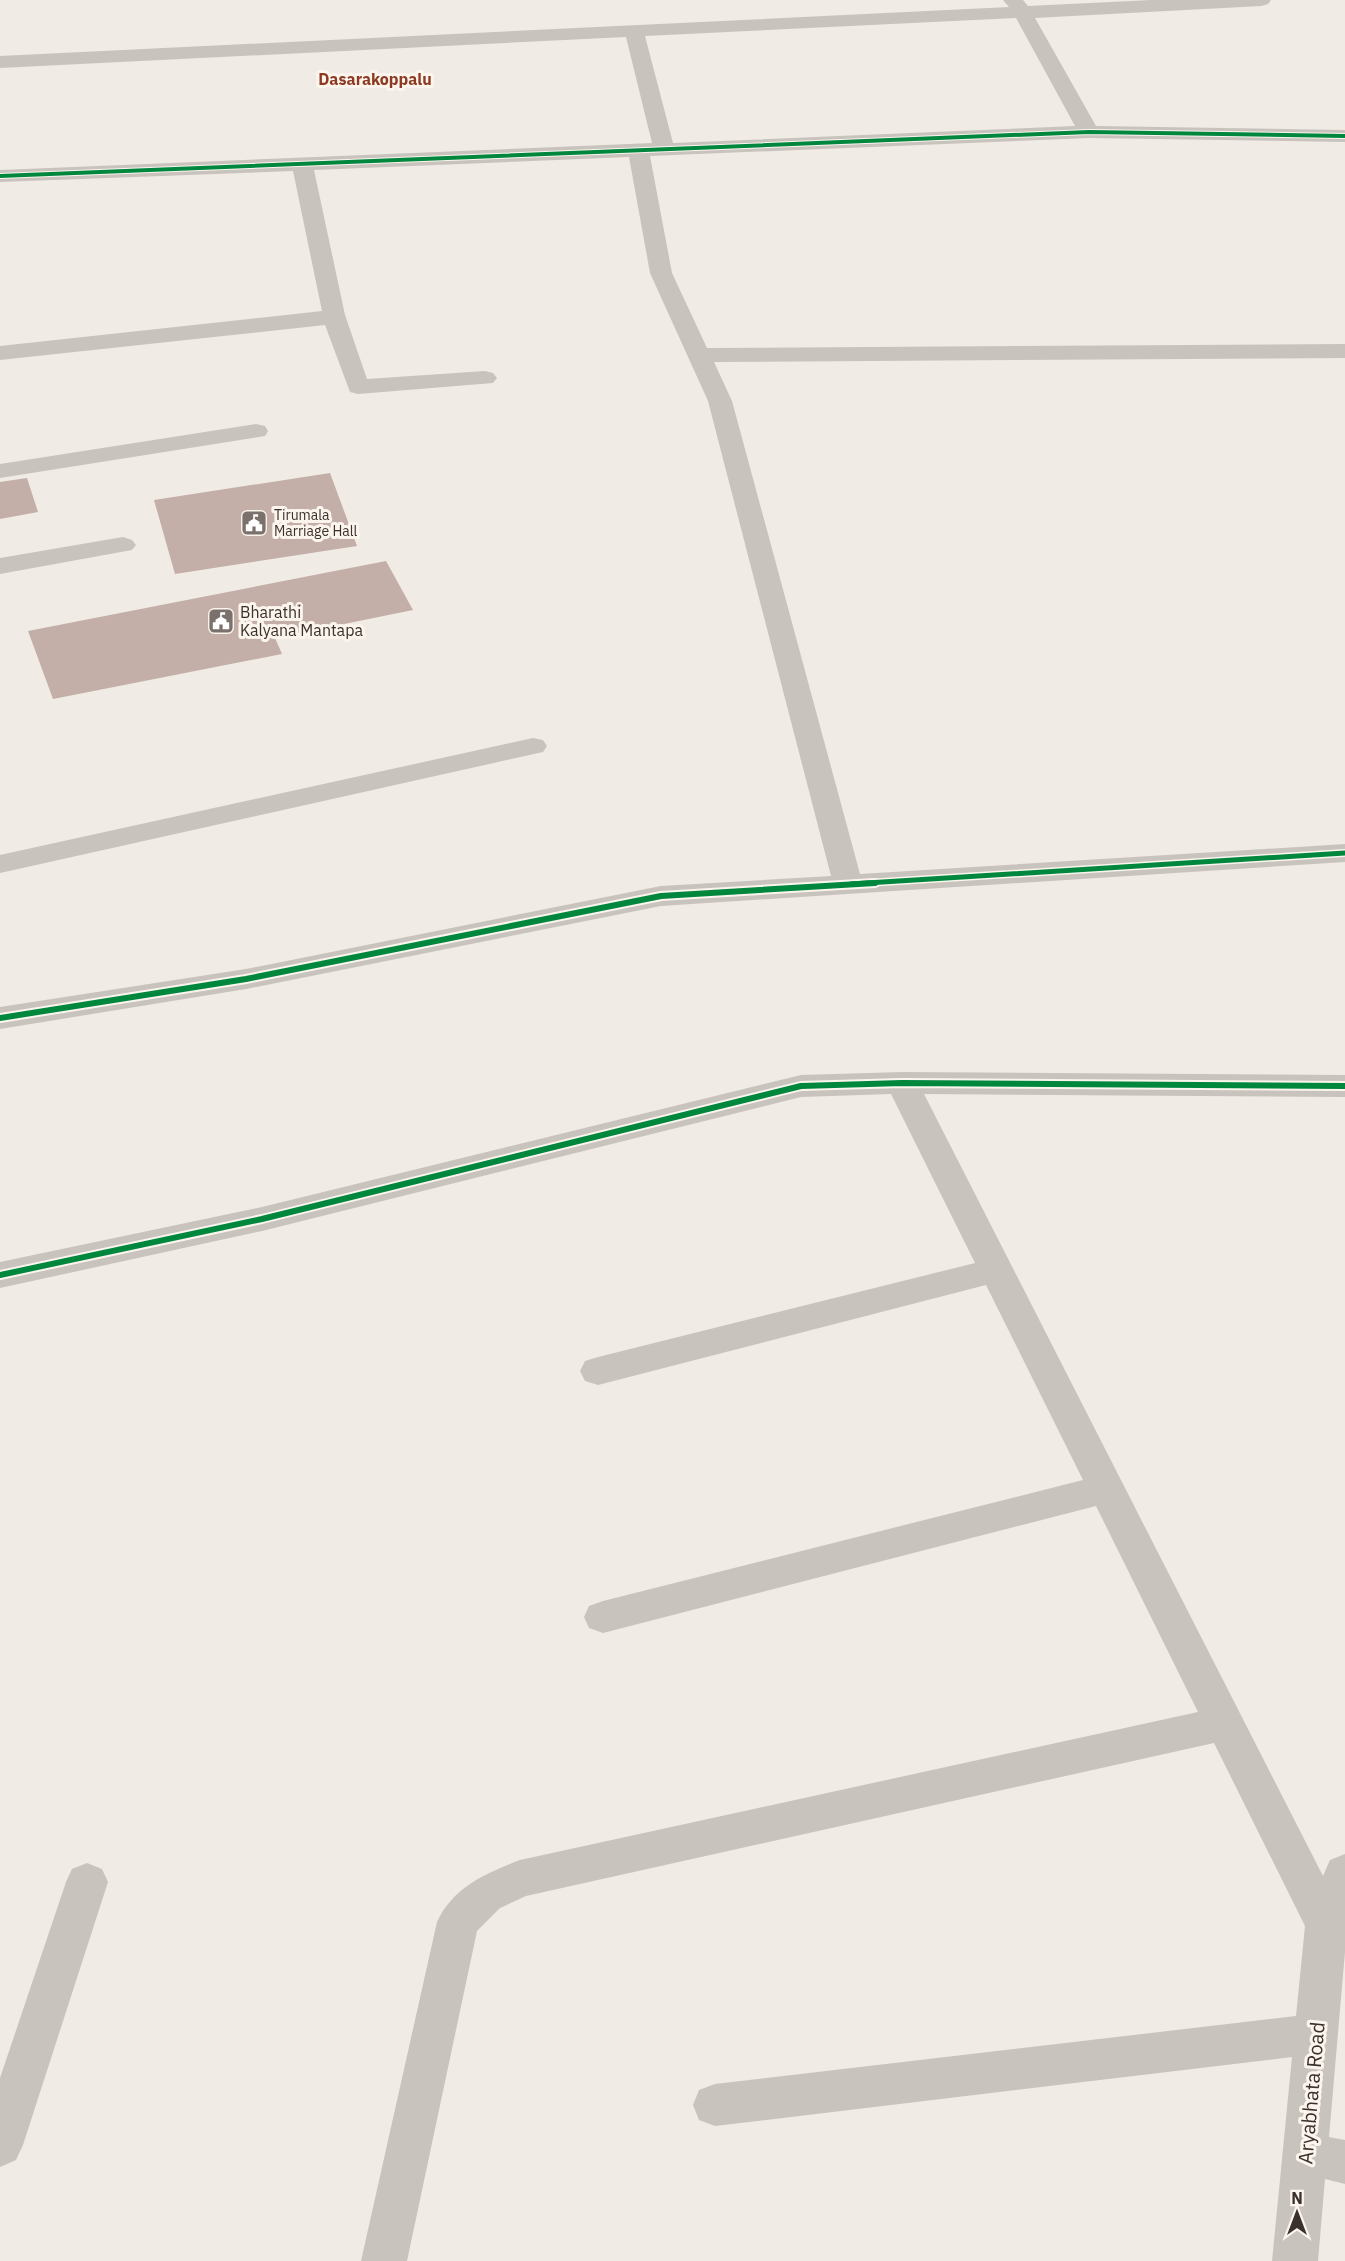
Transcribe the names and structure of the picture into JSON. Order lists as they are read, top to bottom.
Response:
{
  "streets": {
    "street": ["Aryabhata Road"]
  },
  "districts": ["Dasarakoppalu"],
  "places": {
    "public building": ["Tirumala Marriage Hall", "Bharathi Kalyana Mantapa"]
  },
  "north": "top"
}
